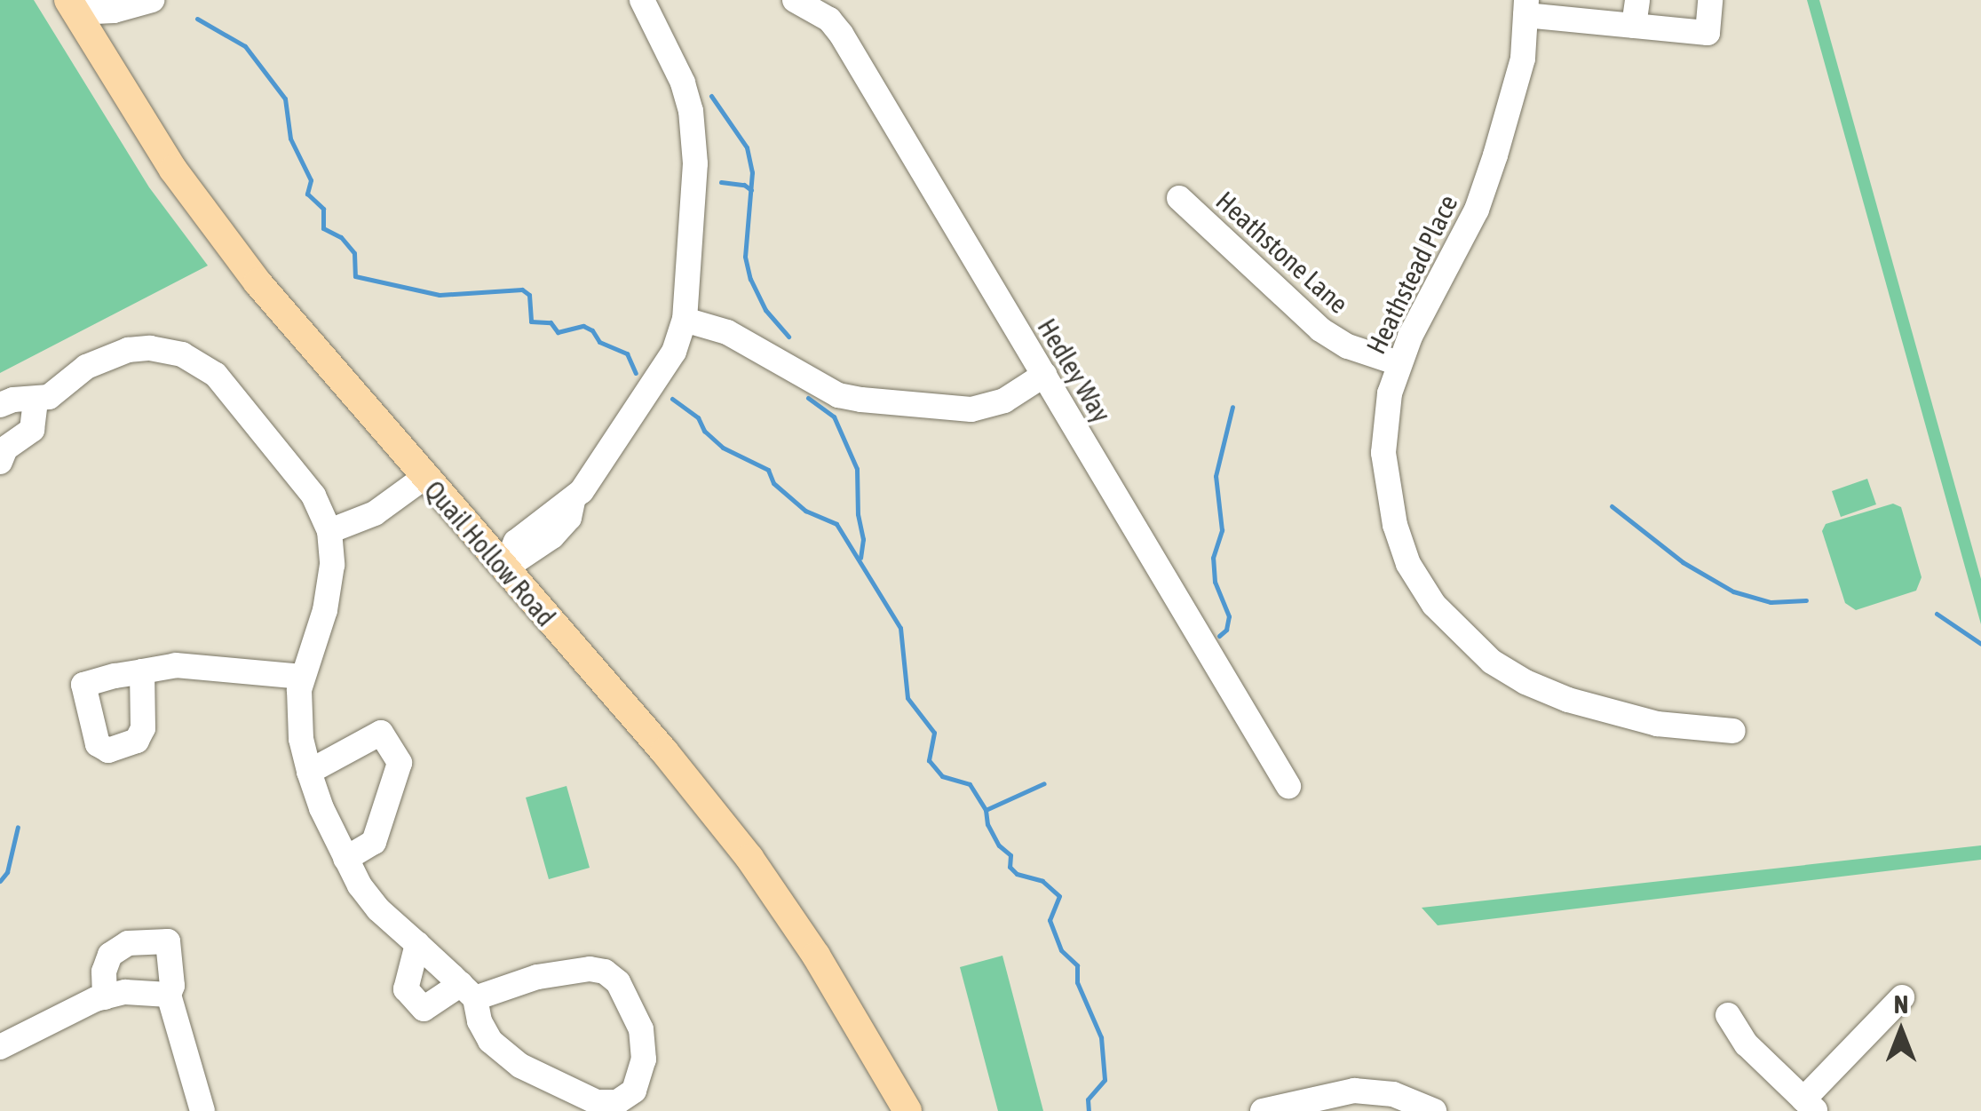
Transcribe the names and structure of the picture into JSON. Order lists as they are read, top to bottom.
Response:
{
  "streets": {
    "main road": ["Quail Hollow Road"],
    "street": ["Heathstone Lane", "Heathstead Place", "Hedley Way"]
  },
  "crossings": [
    ["Heathstone Lane", "Heathstead Place"]
  ],
  "north": "top"
}
